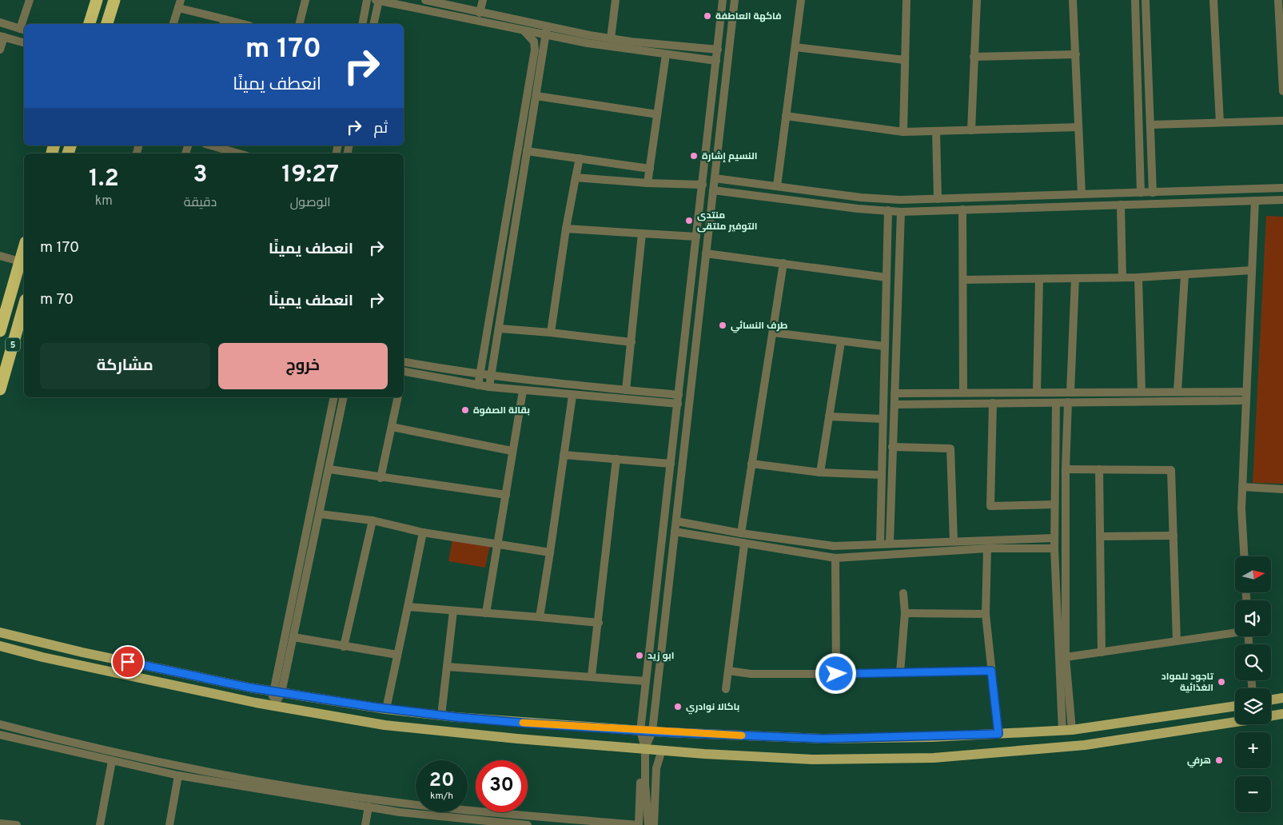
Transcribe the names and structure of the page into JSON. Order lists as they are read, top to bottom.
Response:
{
  "streets": {
    "highway": ["5"]
  },
  "places": [
    "فاكهة العاطفة",
    "النسيم إشارة",
    "منتدى التوفير ملتقى",
    "طرف النسائي",
    "بقالة الصفوة",
    "ابو زيد",
    "تاجود للمواد الغذائية",
    "باكالا نوادري",
    "هرفي"
  ],
  "north": "right",
  "page": {
    "turn": ["170 m", "انعطف يمينًا"],
    "then": "ثم",
    "eta": [
      "19:27",
      "الوصول",
      "3",
      "دقيقة",
      "1.2",
      "km"
    ],
    "list": [
      {
        "name": "انعطف يمينًا",
        "value": "170 m"
      },
      {
        "name": "انعطف يمينًا",
        "value": "70 m"
      }
    ],
    "buttons": ["خروج", "مشاركة"],
    "map_buttons": ["+", "−"],
    "speed": "20 km/h",
    "limit": "30"
  }
}
